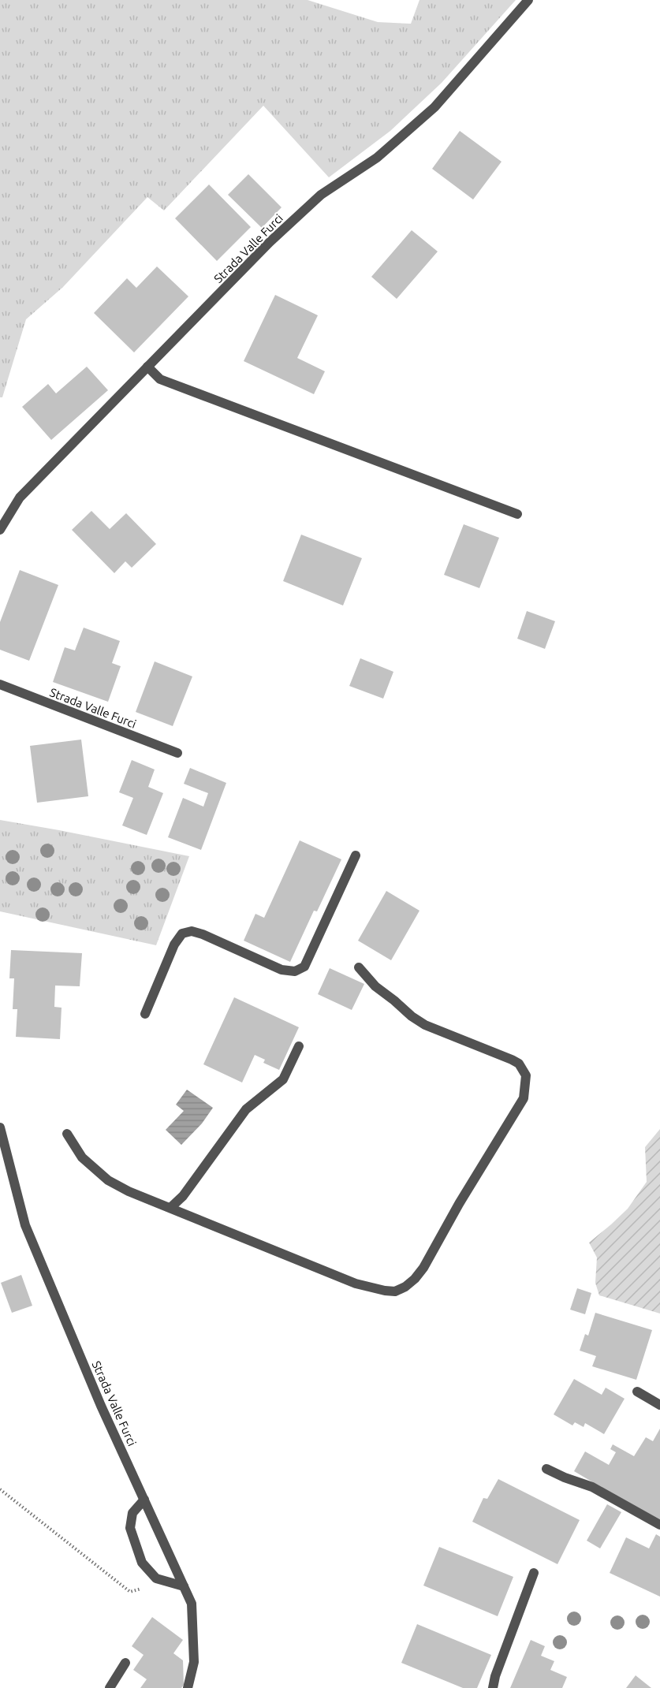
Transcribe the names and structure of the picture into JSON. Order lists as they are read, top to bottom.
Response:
{
  "streets": {
    "street": ["Strada Valle Furci"]
  }
}
